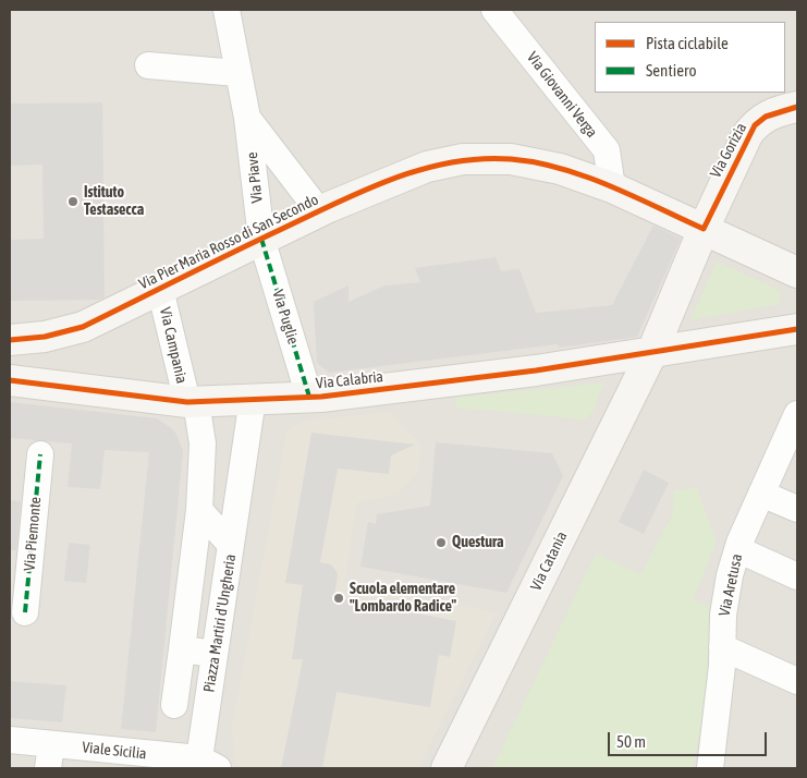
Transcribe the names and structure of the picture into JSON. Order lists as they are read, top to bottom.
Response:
{
  "streets": {
    "street": [
      "Via Giovanni Verga",
      "Via Gorizia",
      "Via Piave",
      "Via Pier Maria Rosso di San Secondo",
      "Via Puglie",
      "Via Campania",
      "Via Calabria",
      "Via Piemonte",
      "Via Catania",
      "Via Aretusa",
      "Piazza Martiri d'Ungheria",
      "Viale Sicilia"
    ]
  },
  "crossings": [
    ["Via Giovanni Verga", "Via Pier Maria Rosso di San Secondo"],
    ["Via Gorizia", "Via Pier Maria Rosso di San Secondo"],
    ["Via Gorizia", "Via Calabria"],
    ["Via Gorizia", "Via Catania"],
    ["Via Piave", "Via Pier Maria Rosso di San Secondo"],
    ["Via Piave", "Via Puglie"],
    ["Via Pier Maria Rosso di San Secondo", "Via Puglie"],
    ["Via Pier Maria Rosso di San Secondo", "Via Campania"],
    ["Via Puglie", "Via Calabria"],
    ["Via Campania", "Via Calabria"],
    ["Via Calabria", "Via Catania"],
    ["Piazza Martiri d'Ungheria", "Viale Sicilia"]
  ],
  "places": ["Istituto Testasecca", "Questura", "Scuola elementare \"Lombardo Radice\""],
  "legend": ["Pista ciclabile", "Sentiero"],
  "scale_bar": "50 m"
}
